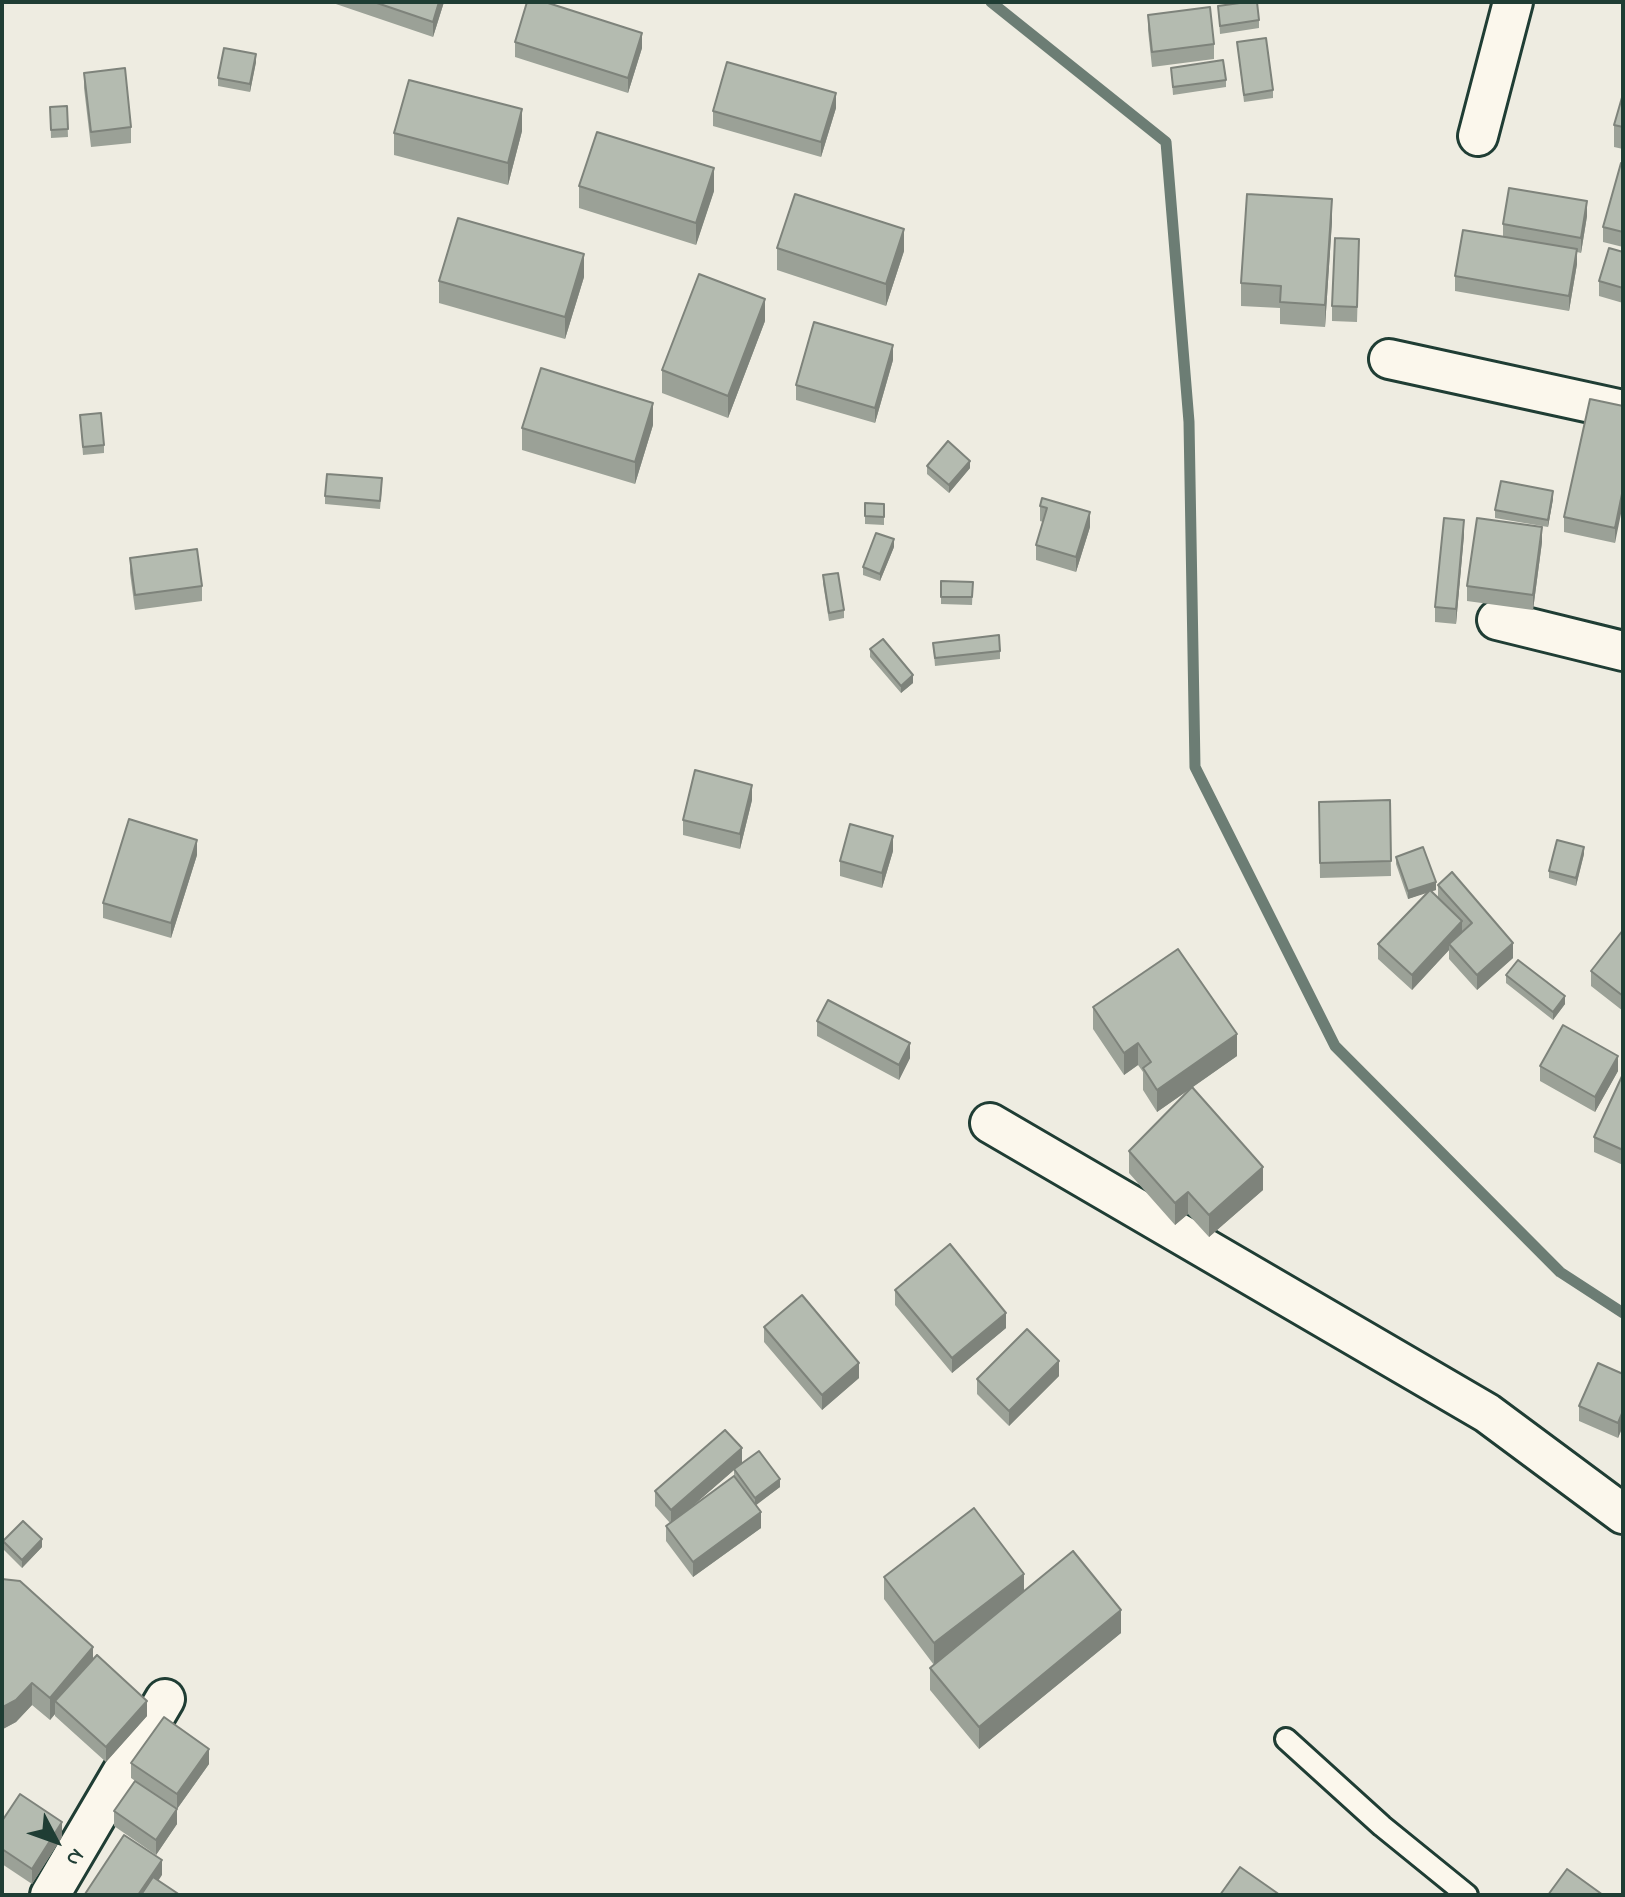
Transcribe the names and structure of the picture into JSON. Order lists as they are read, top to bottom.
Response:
{
  "north": "bottom right"
}
